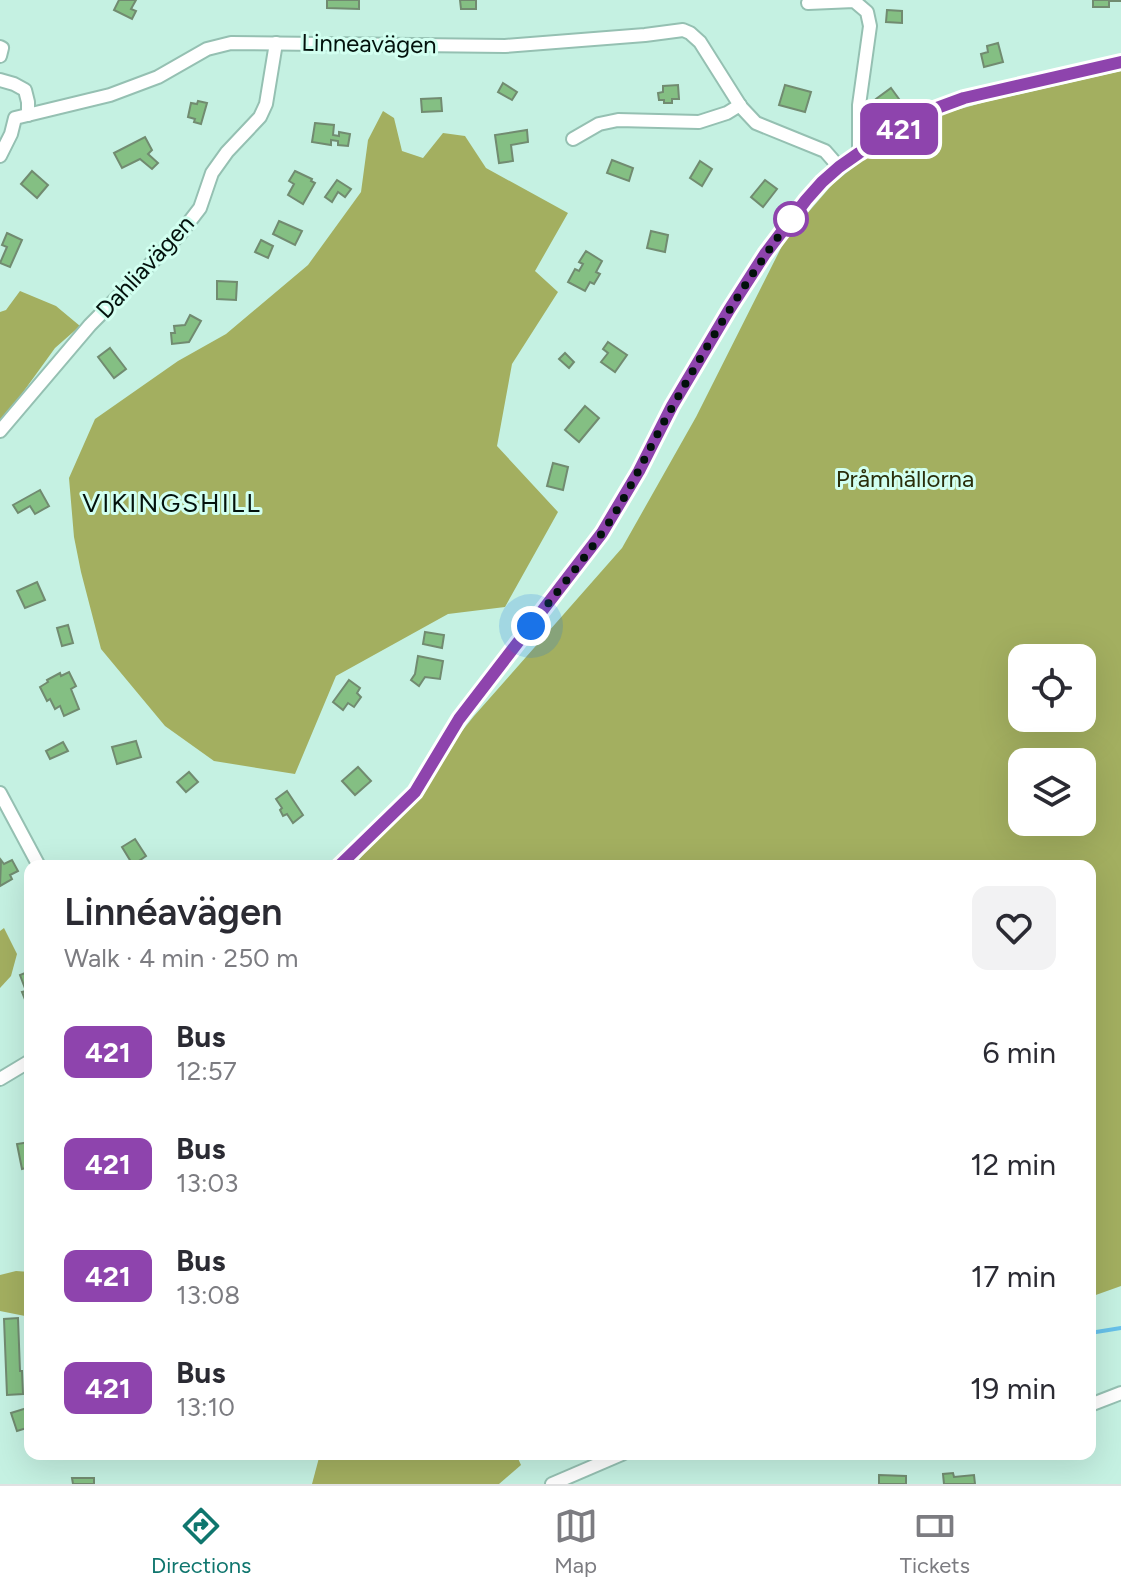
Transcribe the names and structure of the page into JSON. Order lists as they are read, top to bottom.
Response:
{
  "streets": {
    "street": ["Linneavägen", "Dahliavägen"]
  },
  "crossings": [
    ["Linneavägen", "Dahliavägen"]
  ],
  "districts": ["VIKINGSHILL"],
  "parks": ["Pråmhällorna"],
  "lines": ["bus line 421"],
  "page": {
    "on_map": "421",
    "heading": ["Linnéavägen", "Walk · 4 min · 250 m"],
    "list": [
      {
        "mark": "421",
        "name": "Bus",
        "note": "12:57",
        "value": "6 min"
      },
      {
        "mark": "421",
        "name": "Bus",
        "note": "13:03",
        "value": "12 min"
      },
      {
        "mark": "421",
        "name": "Bus",
        "note": "13:08",
        "value": "17 min"
      },
      {
        "mark": "421",
        "name": "Bus",
        "note": "13:10",
        "value": "19 min"
      }
    ],
    "tabs": ["Directions", "Map", "Tickets"]
  }
}
